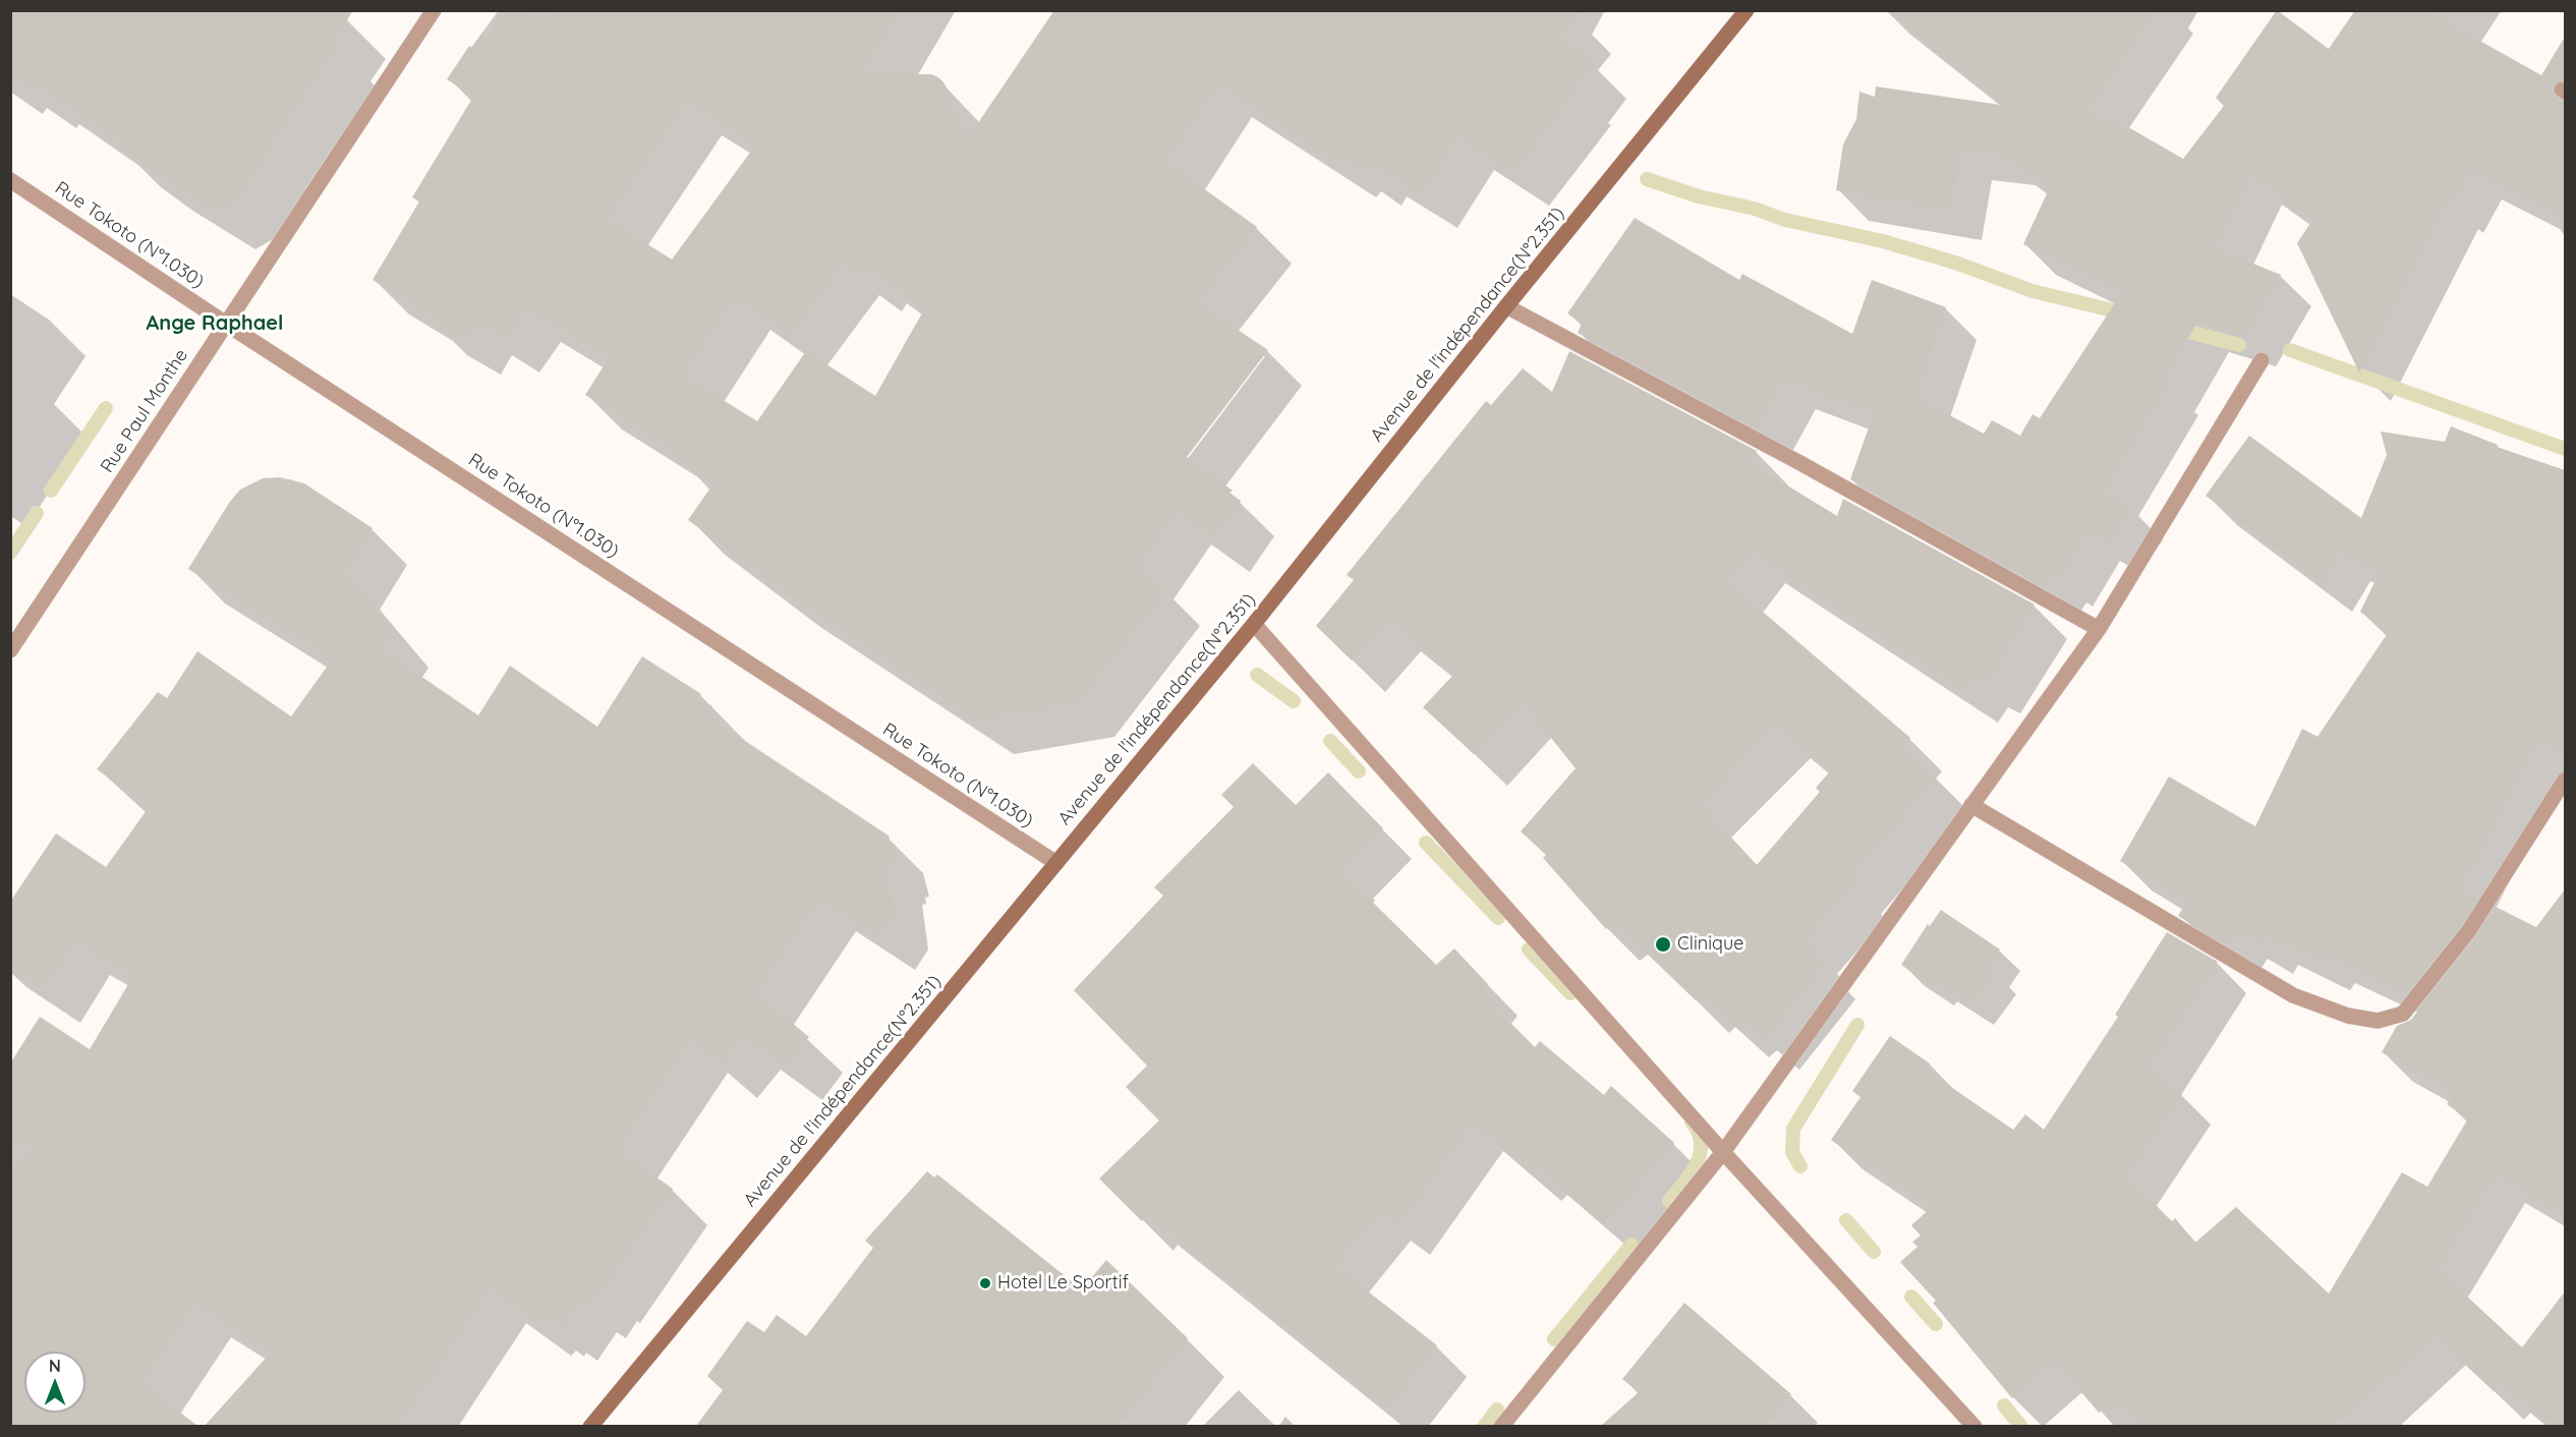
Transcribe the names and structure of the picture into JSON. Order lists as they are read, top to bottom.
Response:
{
  "streets": {
    "main road": ["Avenue de l'indépendance(N°2.351)"],
    "street": ["Rue Tokoto (N°1.030)", "Rue Paul Monthe"]
  },
  "crossings": [
    ["Rue Tokoto (N°1.030)", "Avenue de l'indépendance(N°2.351)"],
    ["Rue Tokoto (N°1.030)", "Rue Paul Monthe"]
  ],
  "districts": ["Ange Raphael"],
  "places": ["Clinique", "Hotel Le Sportif"],
  "north": "top"
}
